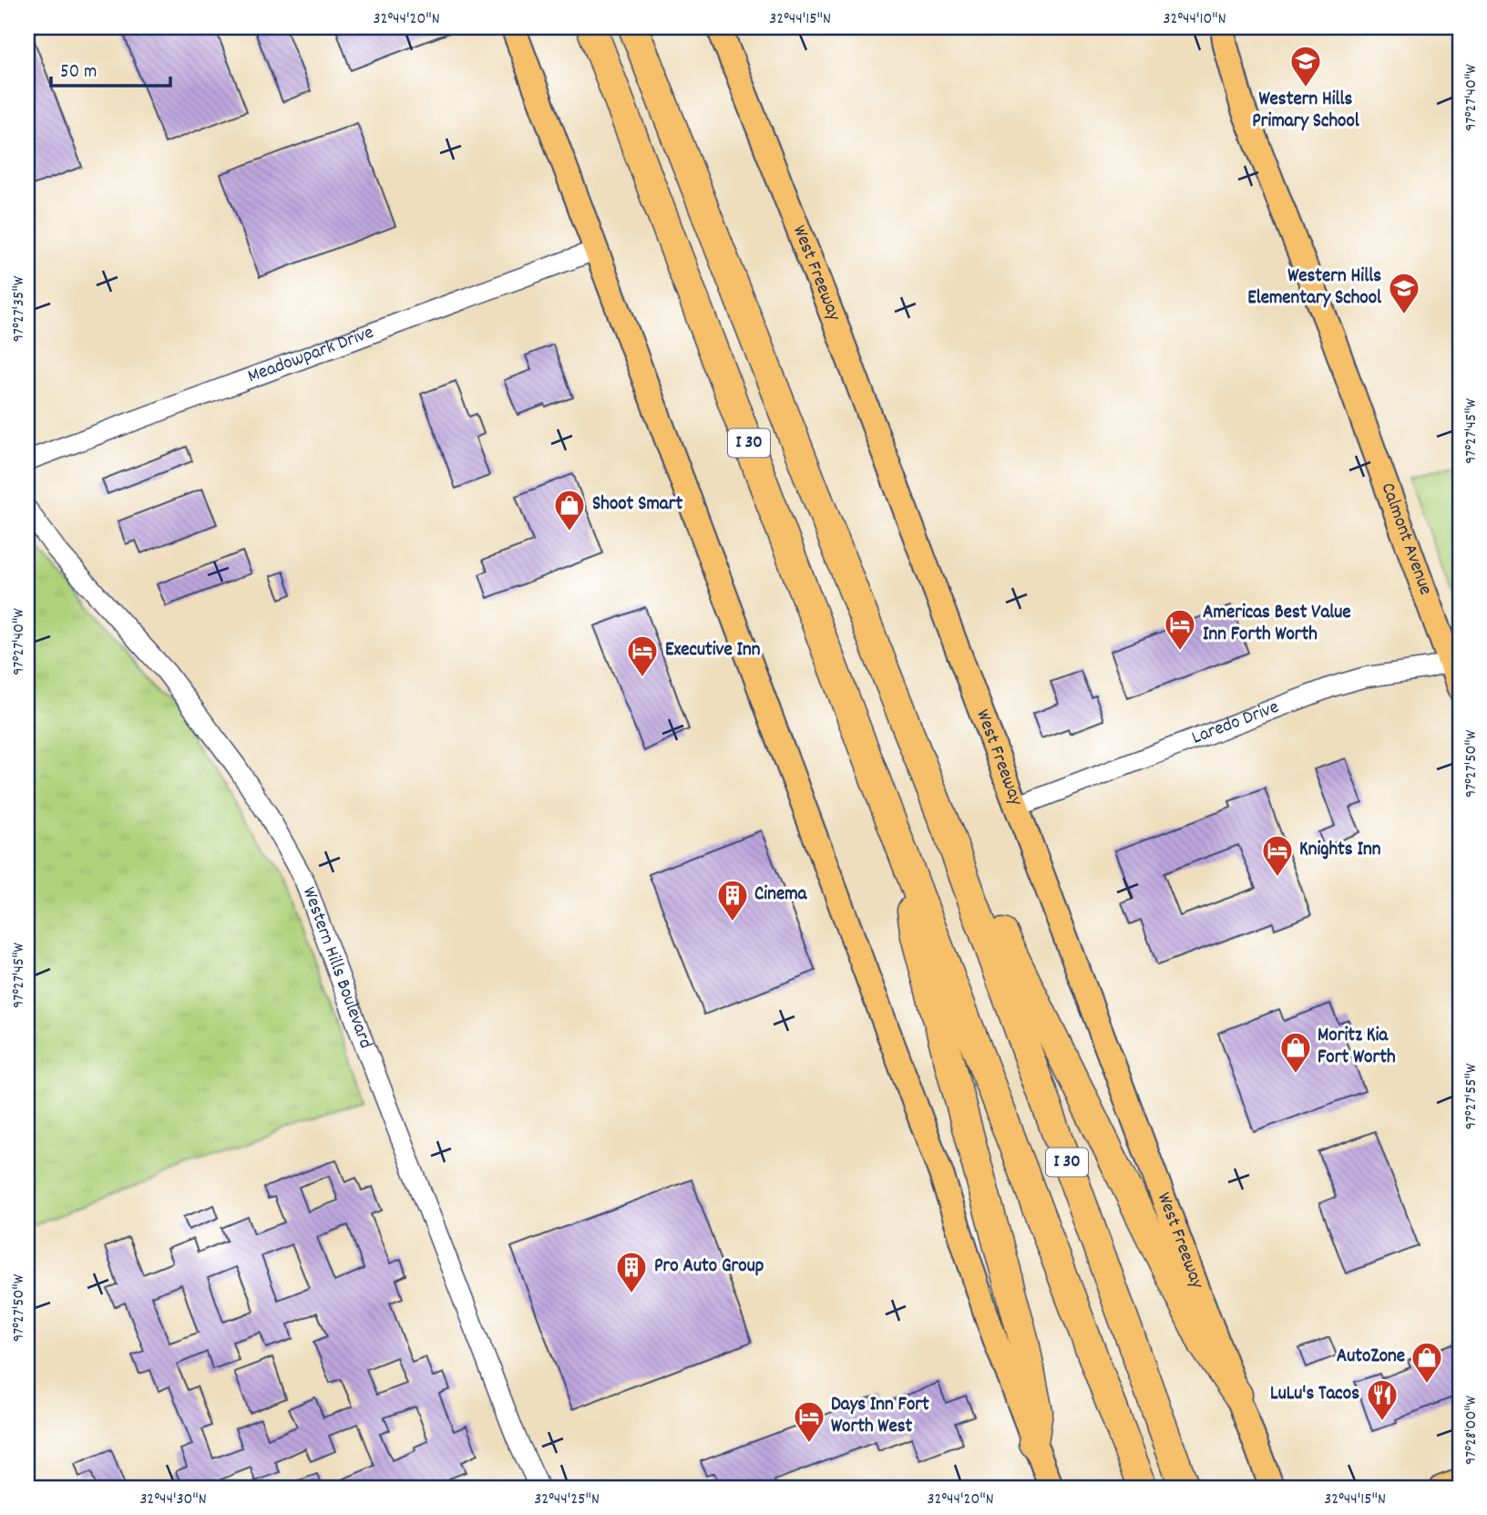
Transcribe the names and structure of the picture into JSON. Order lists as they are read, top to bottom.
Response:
{
  "streets": {
    "highway": ["I 30"],
    "main road": ["West Freeway", "Calmont Avenue"],
    "street": ["Meadowpark Drive", "Laredo Drive", "Western Hills Boulevard"]
  },
  "crossings": [
    ["West Freeway", "Laredo Drive"],
    ["Calmont Avenue", "Laredo Drive"]
  ],
  "places": {
    "school or university": ["Western Hills Primary School", "Western Hills Elementary School"],
    "shop": ["Shoot Smart", "Moritz Kia Fort Worth", "AutoZone"],
    "hotel": [
      "Americas Best Value Inn Forth Worth",
      "Executive Inn",
      "Knights Inn",
      "Days Inn Fort Worth West"
    ],
    "building": ["Cinema", "Pro Auto Group"],
    "restaurant": ["LuLu's Tacos"]
  },
  "scale_bar": "50 m",
  "coordinates": [
    "32°44'20\"N",
    "32°44'15\"N",
    "32°44'10\"N",
    "97°27'40\"W",
    "97°27'35\"W",
    "97°27'45\"W",
    "97°27'50\"W",
    "97°27'55\"W",
    "97°28'00\"W",
    "32°44'30\"N",
    "32°44'25\"N"
  ]
}
